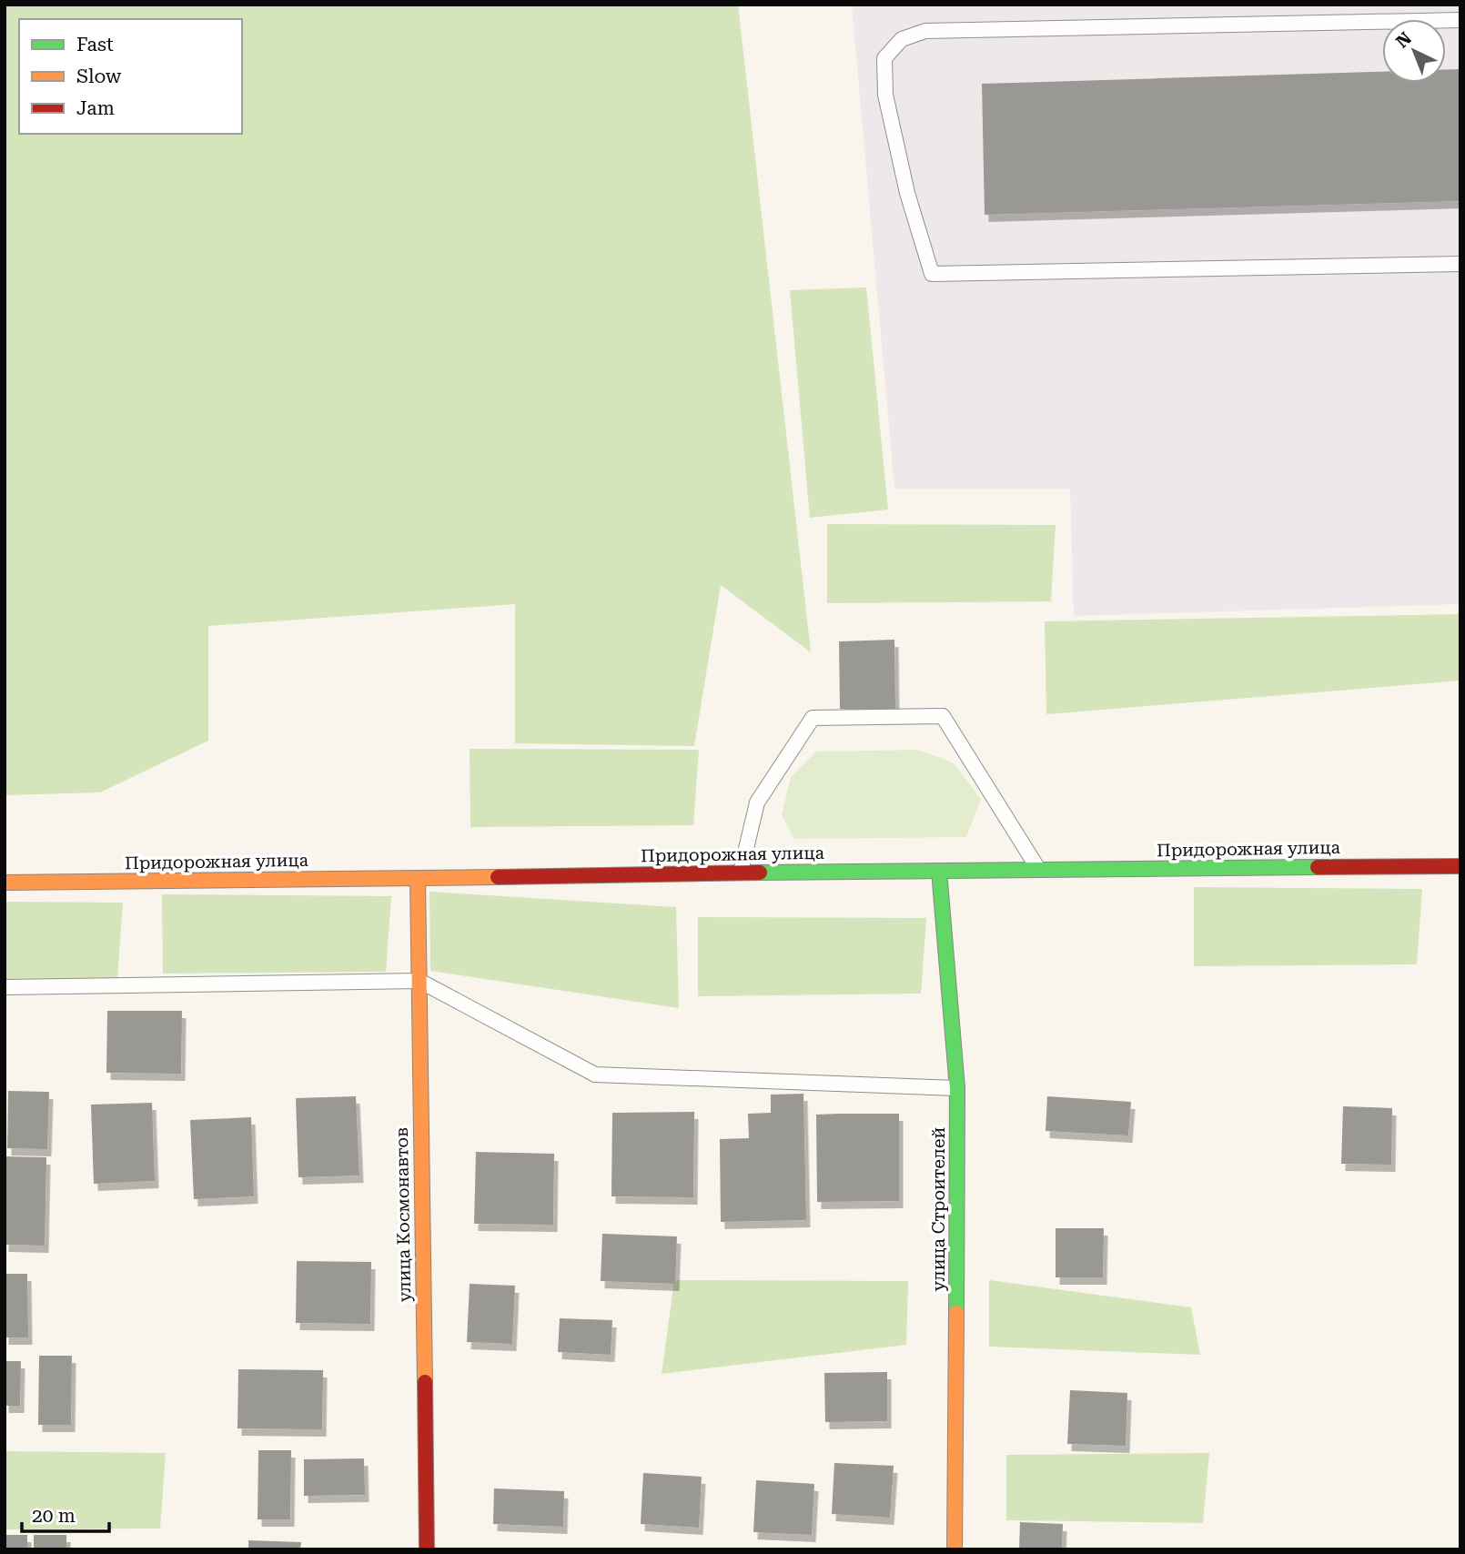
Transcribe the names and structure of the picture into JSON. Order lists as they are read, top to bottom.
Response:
{
  "streets": {
    "main road": ["Придорожная улица", "улица Строителей", "улица Космонавтов"]
  },
  "crossings": [
    ["Придорожная улица", "улица Строителей"],
    ["Придорожная улица", "улица Космонавтов"]
  ],
  "legend": ["Fast", "Slow", "Jam"],
  "scale_bar": "20 m",
  "north": "top left"
}
